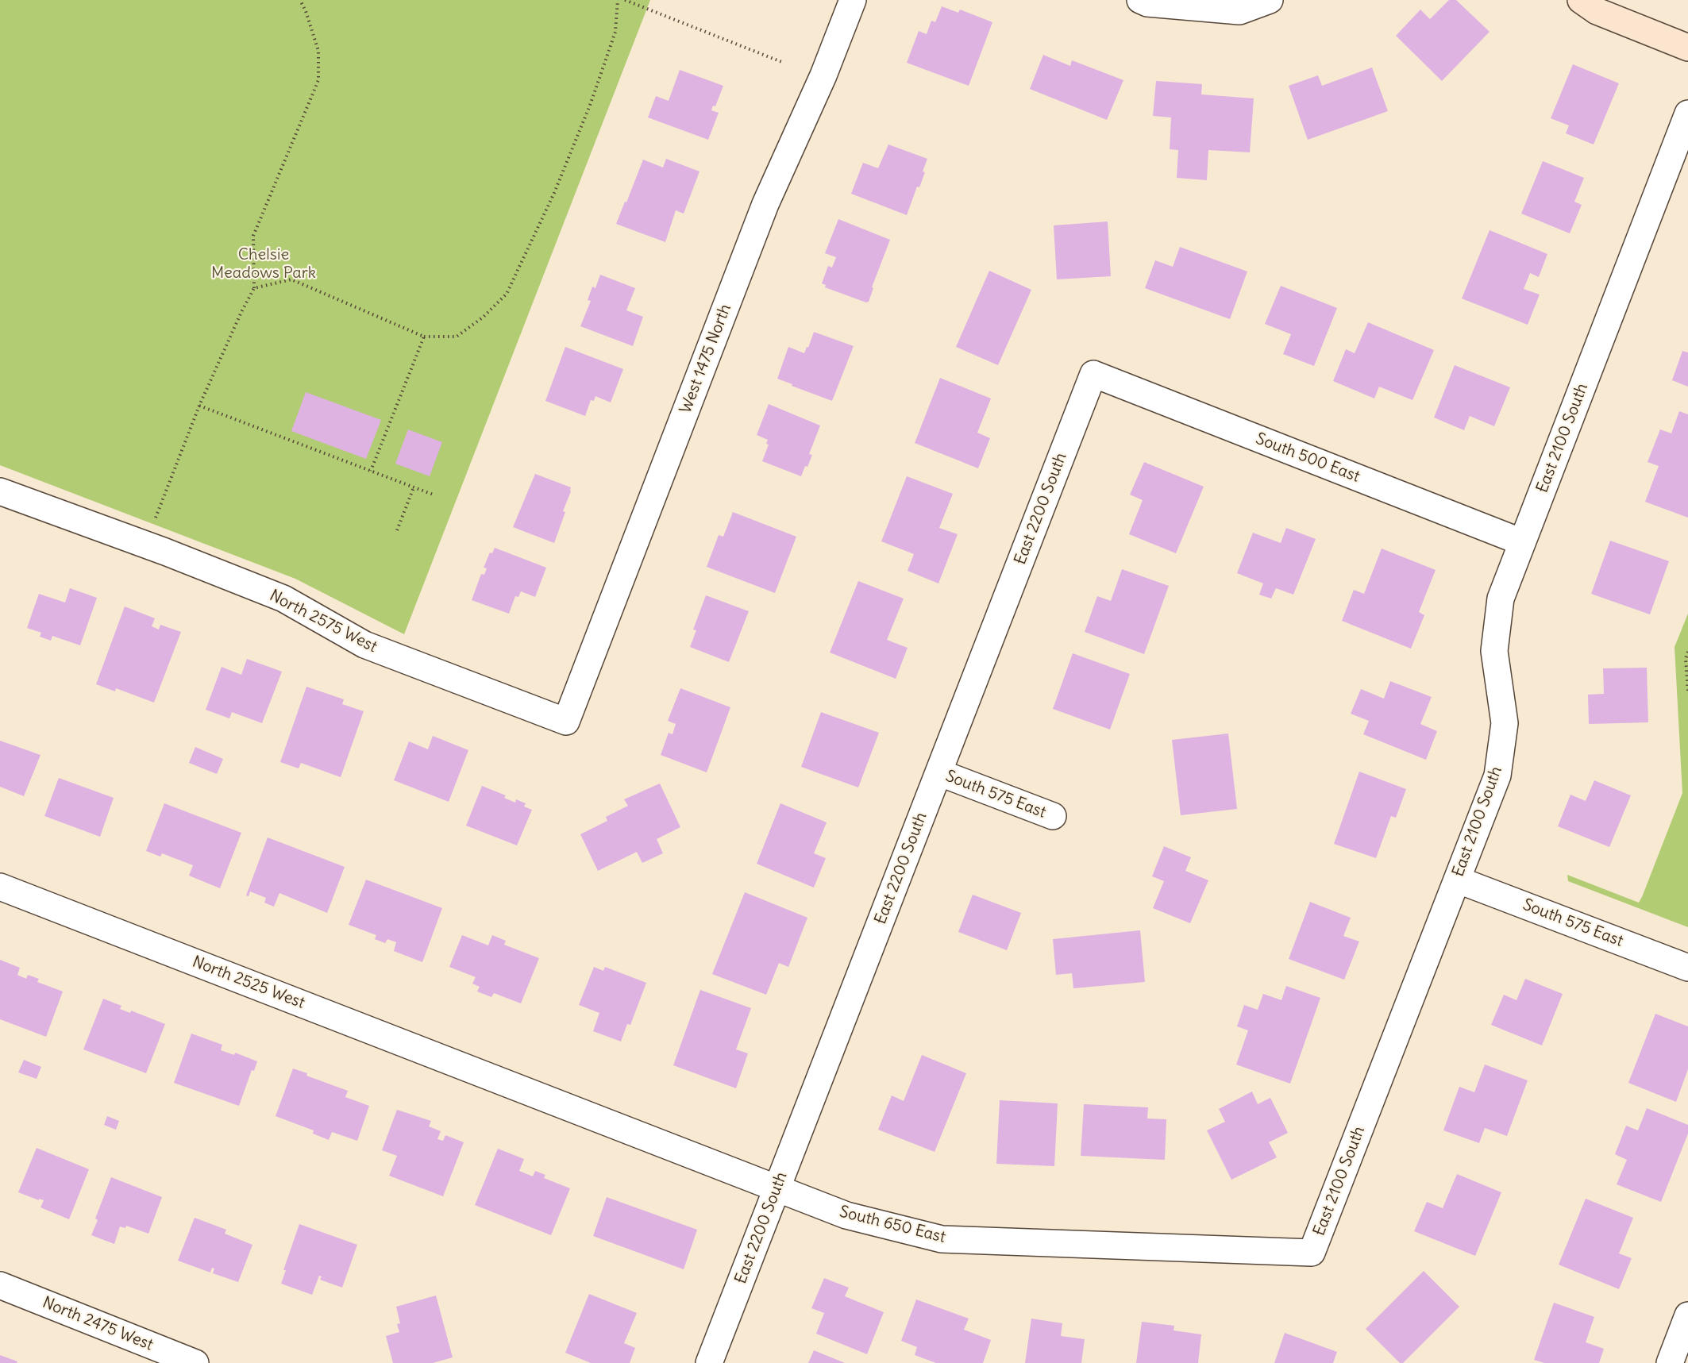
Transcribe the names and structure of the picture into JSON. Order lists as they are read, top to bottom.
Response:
{
  "streets": {
    "street": [
      "West 1475 North",
      "East 2100 South",
      "South 500 East",
      "East 2200 South",
      "North 2575 West",
      "South 575 East",
      "North 2525 West",
      "South 650 East",
      "North 2475 West"
    ]
  },
  "crossings": [
    ["West 1475 North", "North 2575 West"],
    ["East 2100 South", "South 500 East"],
    ["East 2100 South", "South 575 East"],
    ["East 2100 South", "South 650 East"],
    ["South 500 East", "East 2200 South"],
    ["East 2200 South", "South 575 East"],
    ["East 2200 South", "South 650 East"],
    ["North 2525 West", "South 650 East"]
  ],
  "parks": ["Chelsie Meadows Park"]
}
